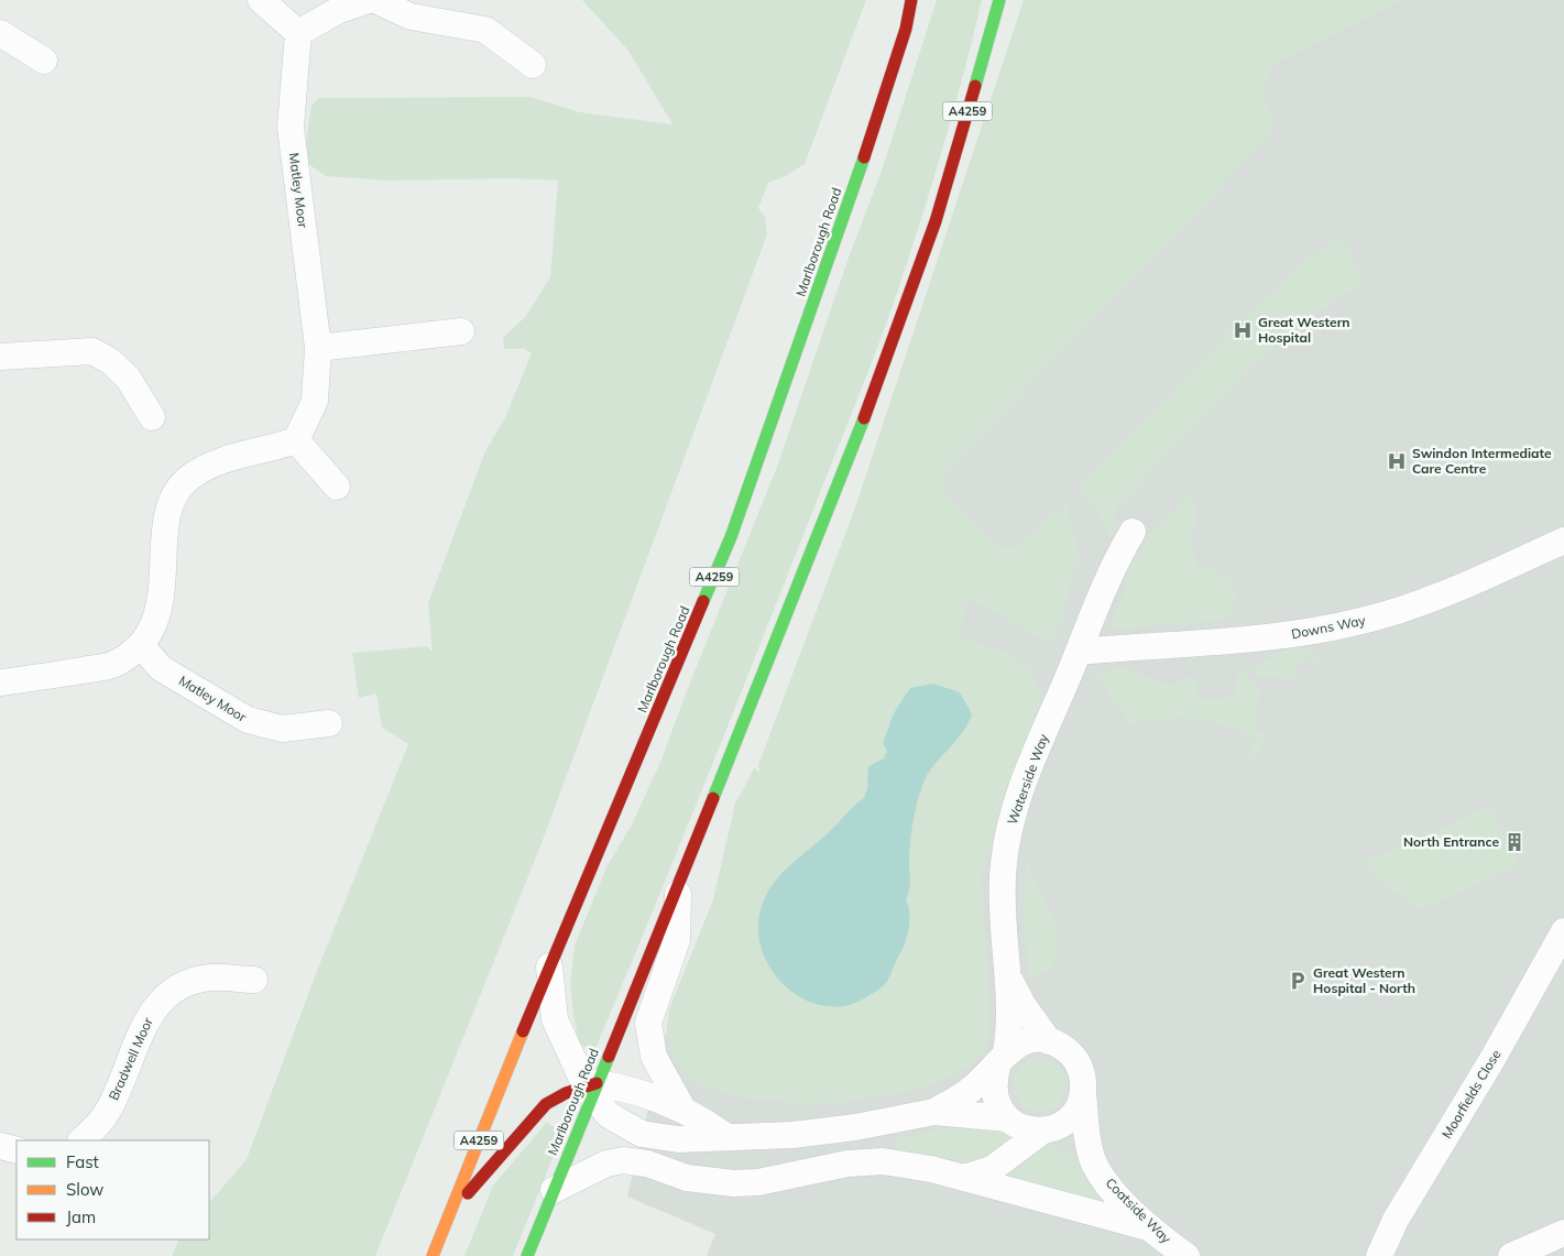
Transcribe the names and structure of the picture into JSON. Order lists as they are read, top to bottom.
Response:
{
  "streets": {
    "main road": ["A4259", "Marlborough Road"],
    "street": [
      "Matley Moor",
      "Downs Way",
      "Waterside Way",
      "Bradwell Moor",
      "Moorfields Close",
      "Coatside Way"
    ]
  },
  "crossings": [
    ["Downs Way", "Waterside Way"],
    ["Waterside Way", "Coatside Way"]
  ],
  "places": {
    "hospital": ["Great Western Hospital", "Swindon Intermediate Care Centre"],
    "building": ["North Entrance"],
    "parking": ["Great Western Hospital - North"]
  },
  "legend": ["Fast", "Slow", "Jam"]
}
